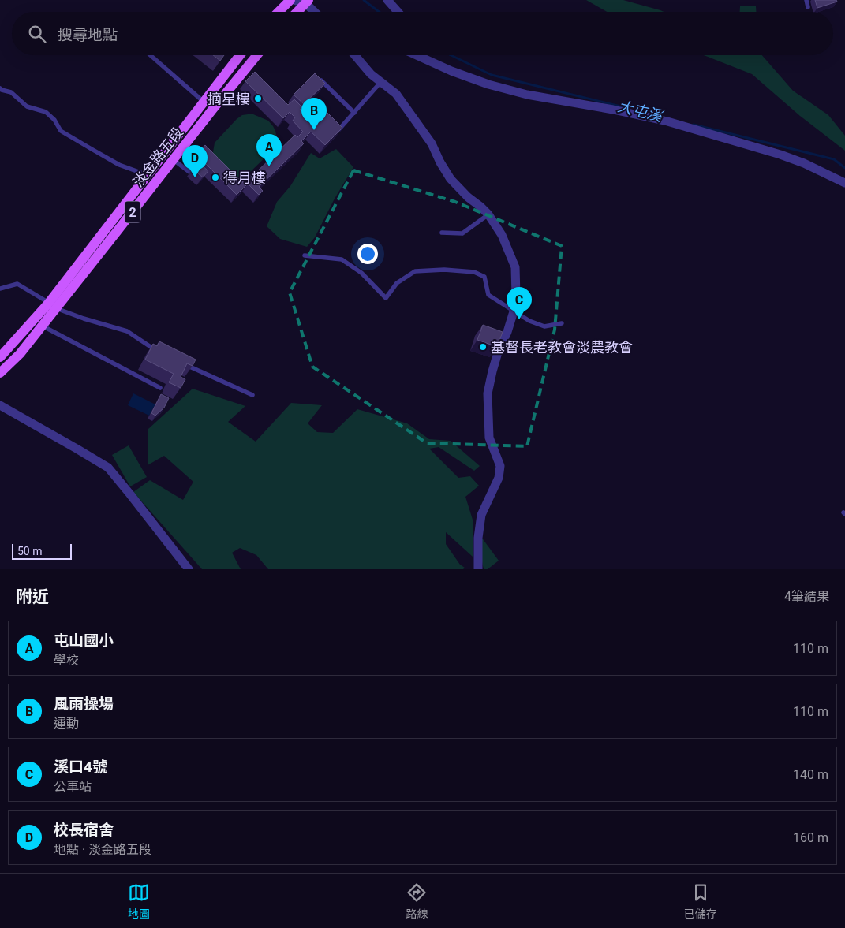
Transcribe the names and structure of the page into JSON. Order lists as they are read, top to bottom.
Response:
{
  "streets": {
    "main road": ["淡金路五段", "2"]
  },
  "water": ["大屯溪"],
  "places": ["摘星樓", "得月樓", "基督長老教會淡農教會"],
  "scale_bar": "50 m",
  "page": {
    "search": "搜尋地點",
    "pins": [
      "B",
      "A",
      "D",
      "C"
    ],
    "scale": "50 m",
    "heading": ["附近", "4筆結果"],
    "list": [
      {
        "mark": "A",
        "name": "屯山國小",
        "note": "學校",
        "value": "110 m"
      },
      {
        "mark": "B",
        "name": "風雨操場",
        "note": "運動",
        "value": "110 m"
      },
      {
        "mark": "C",
        "name": "溪口4號",
        "note": "公車站",
        "value": "140 m"
      },
      {
        "mark": "D",
        "name": "校長宿舍",
        "note": "地點 · 淡金路五段",
        "value": "160 m"
      }
    ],
    "nav": ["地圖", "路線", "已儲存"]
  }
}
